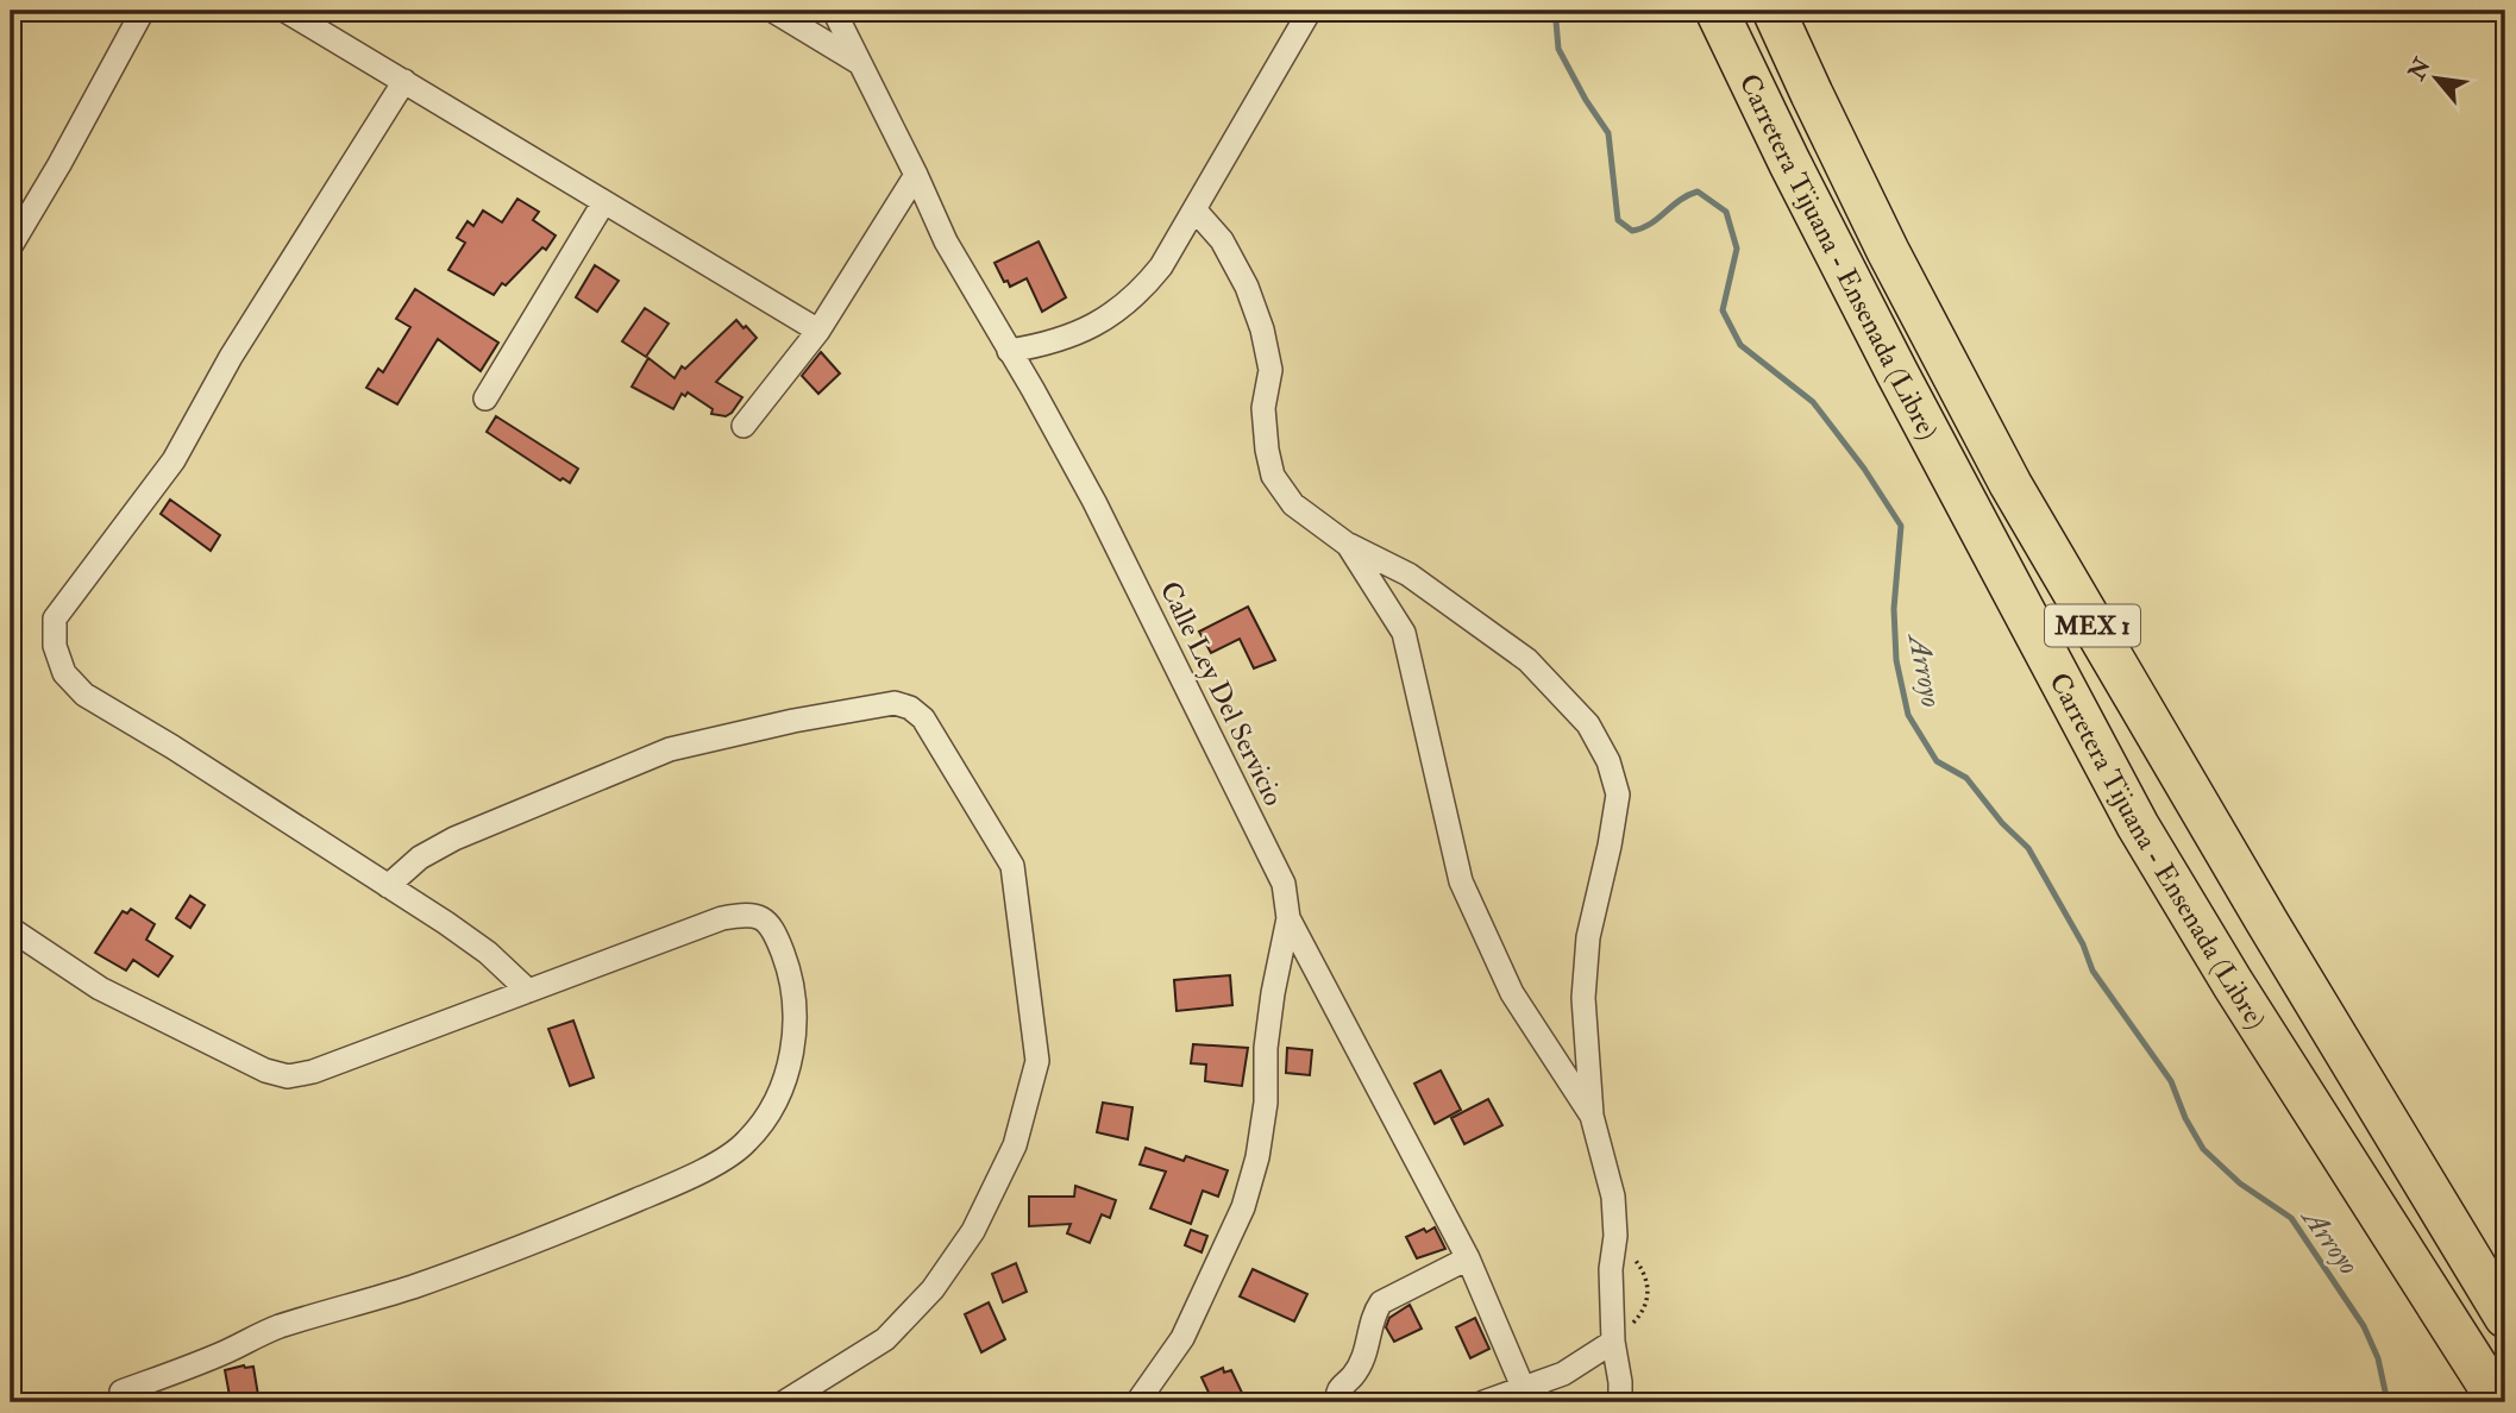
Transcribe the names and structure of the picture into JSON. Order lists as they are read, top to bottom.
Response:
{
  "streets": {
    "highway": ["Carretera Tijuana - Ensenada (Libre)", "MEX 1"],
    "street": ["Calle Ley Del Servicio"]
  },
  "water": ["Arroyo"],
  "north": "top left"
}
